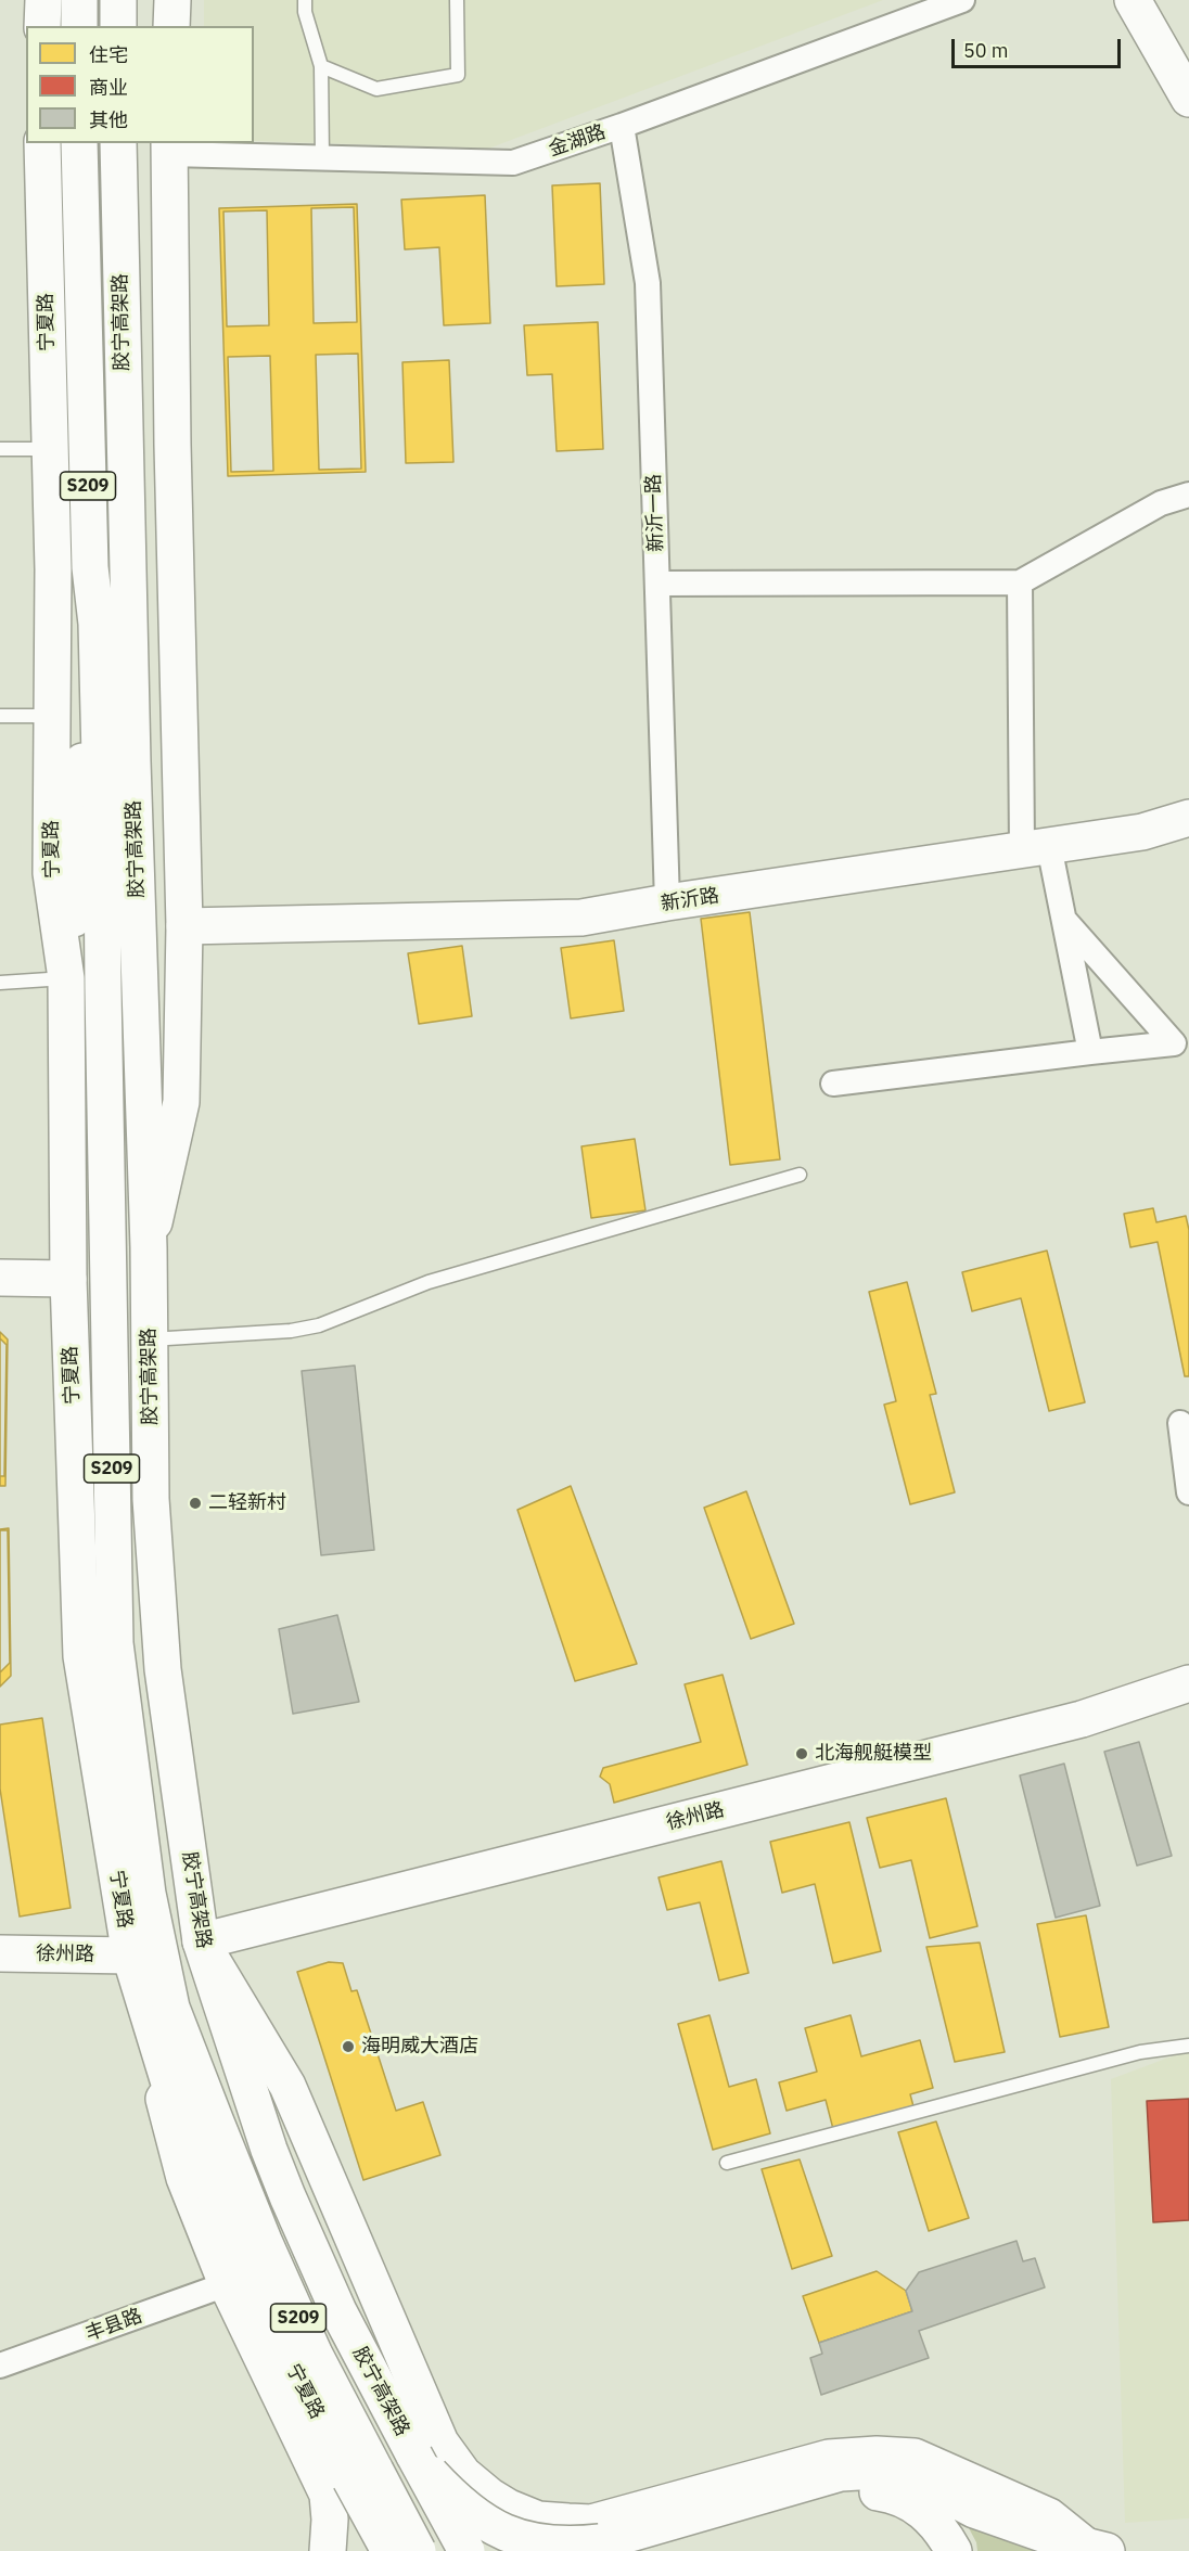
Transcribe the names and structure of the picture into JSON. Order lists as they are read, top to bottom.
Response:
{
  "streets": {
    "main road": [
      "宁夏路",
      "胶宁高架路",
      "S209",
      "新沂路",
      "徐州路"
    ],
    "street": ["金湖路", "新沂一路", "丰县路"]
  },
  "crossings": [
    ["金湖路", "新沂一路"],
    ["宁夏路", "胶宁高架路"],
    ["宁夏路", "徐州路"],
    ["胶宁高架路", "徐州路"],
    ["新沂一路", "新沂路"]
  ],
  "places": ["二轻新村", "北海舰艇模型", "海明威大酒店"],
  "legend": ["住宅", "商业", "其他"],
  "scale_bar": "50 m"
}
